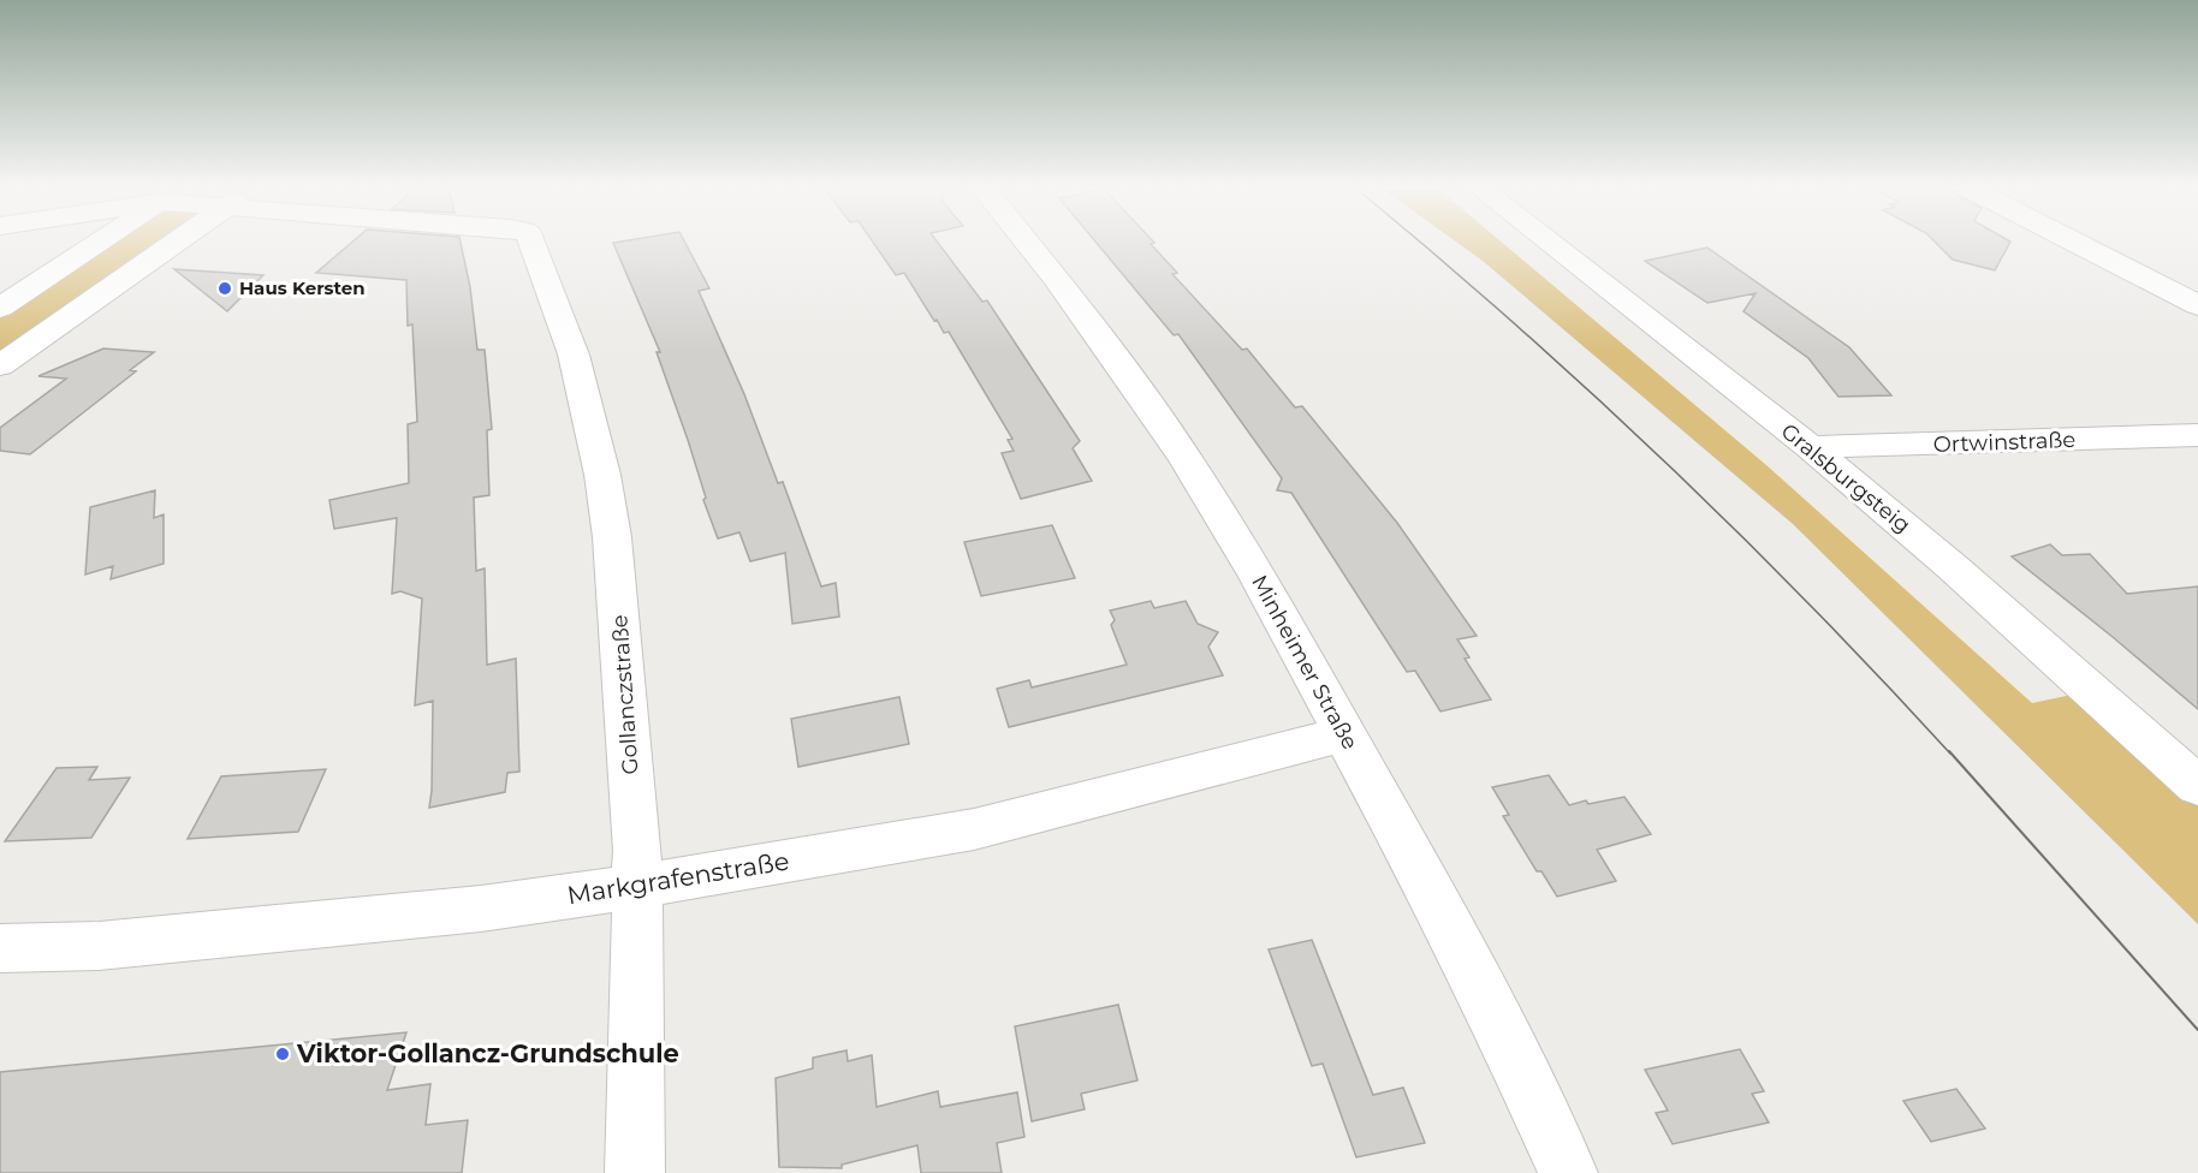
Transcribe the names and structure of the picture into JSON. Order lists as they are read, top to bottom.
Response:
{
  "streets": {
    "street": [
      "Ortwinstraße",
      "Gralsburgsteig",
      "Minheimer Straße",
      "Gollanczstraße",
      "Markgrafenstraße"
    ]
  },
  "crossings": [
    ["Ortwinstraße", "Gralsburgsteig"],
    ["Minheimer Straße", "Markgrafenstraße"],
    ["Gollanczstraße", "Markgrafenstraße"]
  ],
  "places": ["Haus Kersten", "Viktor-Gollancz-Grundschule"]
}
